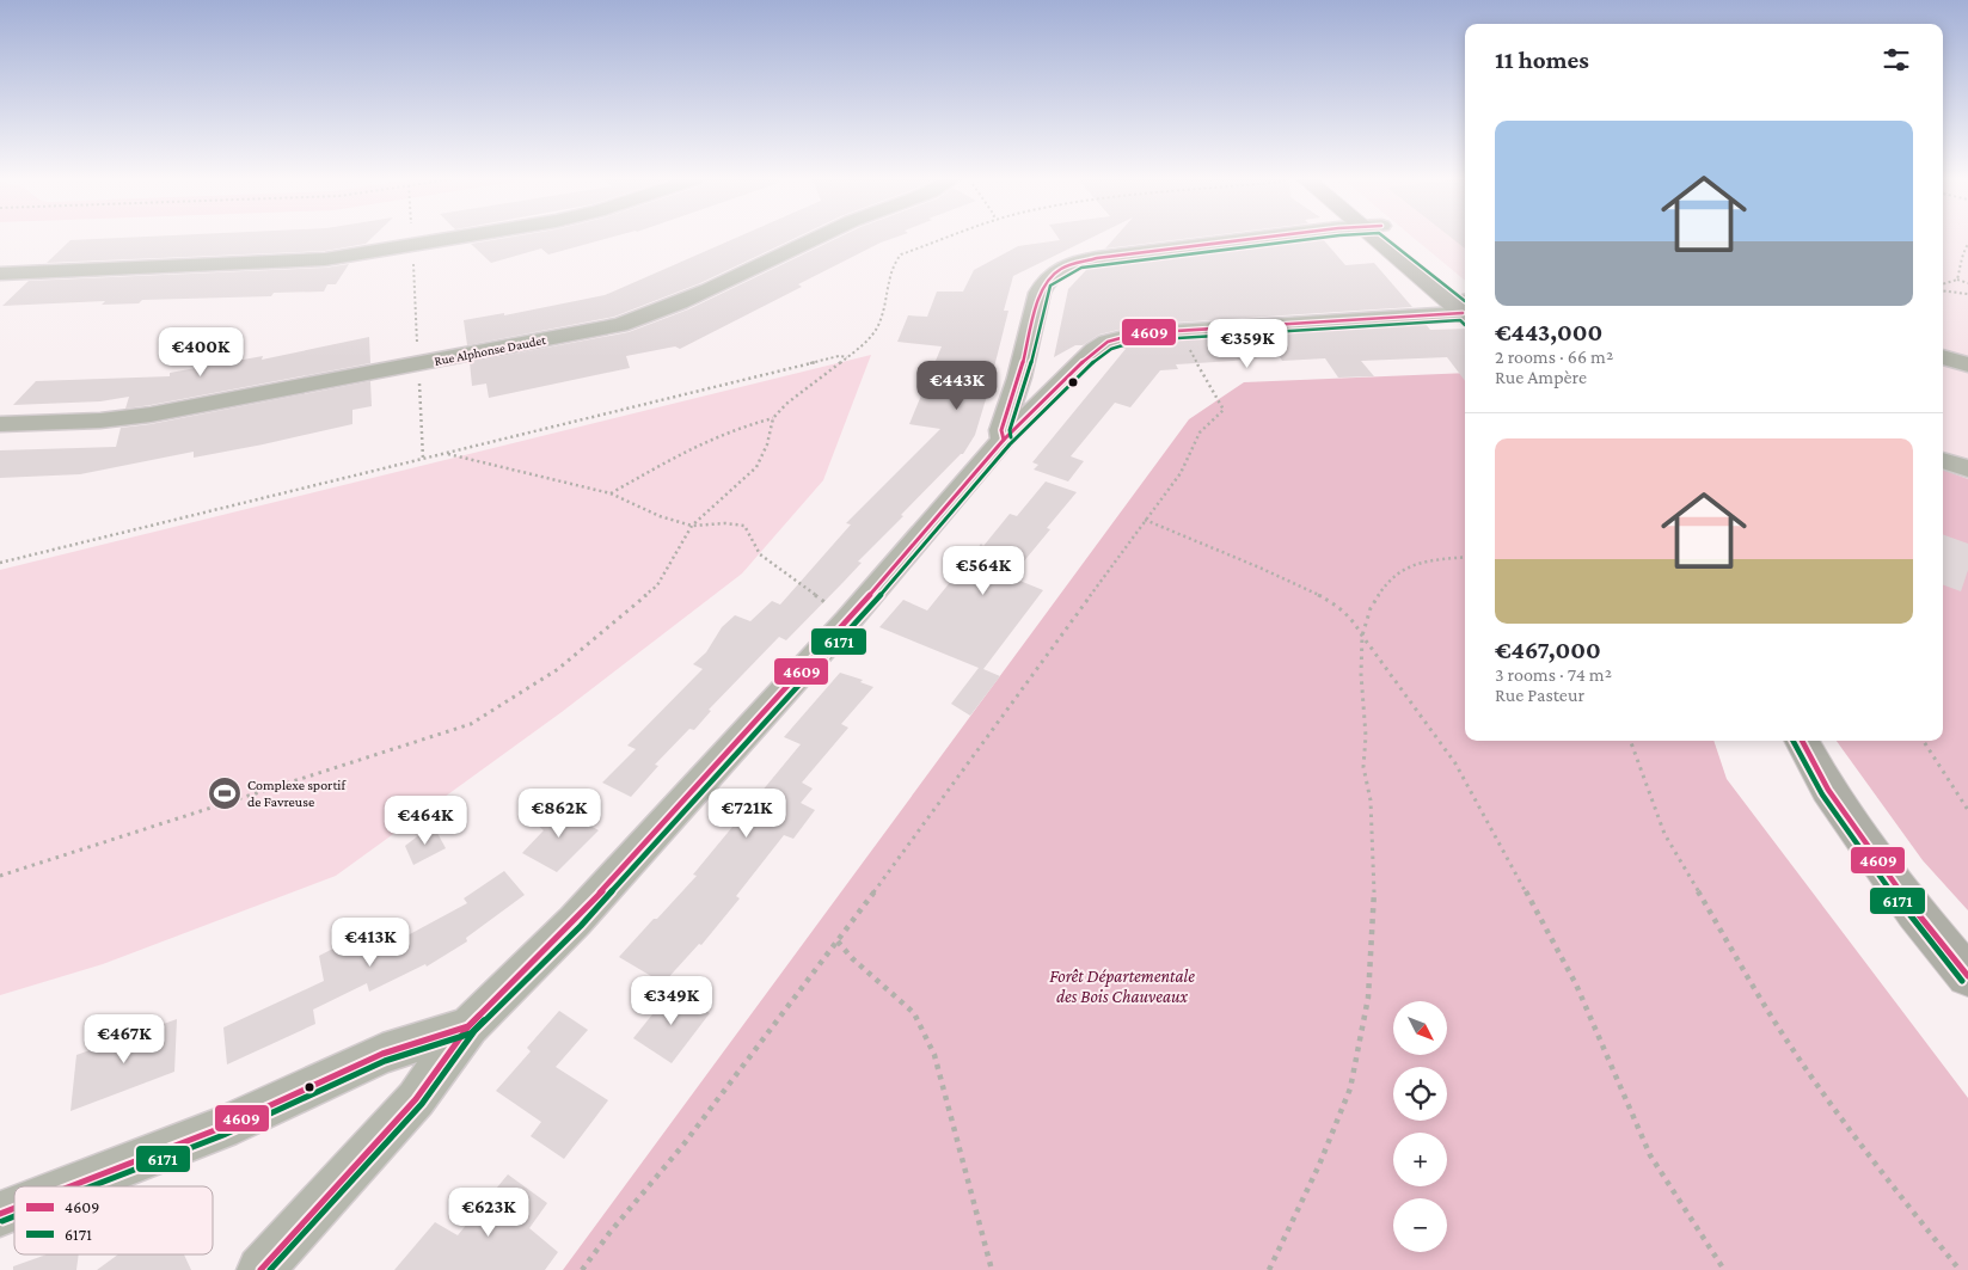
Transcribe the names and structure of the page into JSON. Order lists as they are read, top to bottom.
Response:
{
  "streets": {
    "street": ["Rue Alphonse Daudet"]
  },
  "parks": ["Forêt Départementale des Bois Chauveaux"],
  "places": {
    "sports": ["Complexe sportif de Favreuse"]
  },
  "lines": ["transit line 4609", "transit line 6171"],
  "legend": ["4609", "6171"],
  "north": "bottom right",
  "page": {
    "heading": "11 homes",
    "list": [
      {
        "name": "€443,000",
        "note": "2 rooms · 66 m² · Rue Ampère"
      },
      {
        "name": "€467,000",
        "note": "3 rooms · 74 m² · Rue Pasteur"
      }
    ],
    "price": [
      "€359K",
      "€400K",
      "€443K",
      "€564K",
      "€862K",
      "€721K",
      "€464K",
      "€413K",
      "€349K",
      "€467K",
      "€623K"
    ],
    "map_buttons": ["+", "−"]
  }
}
